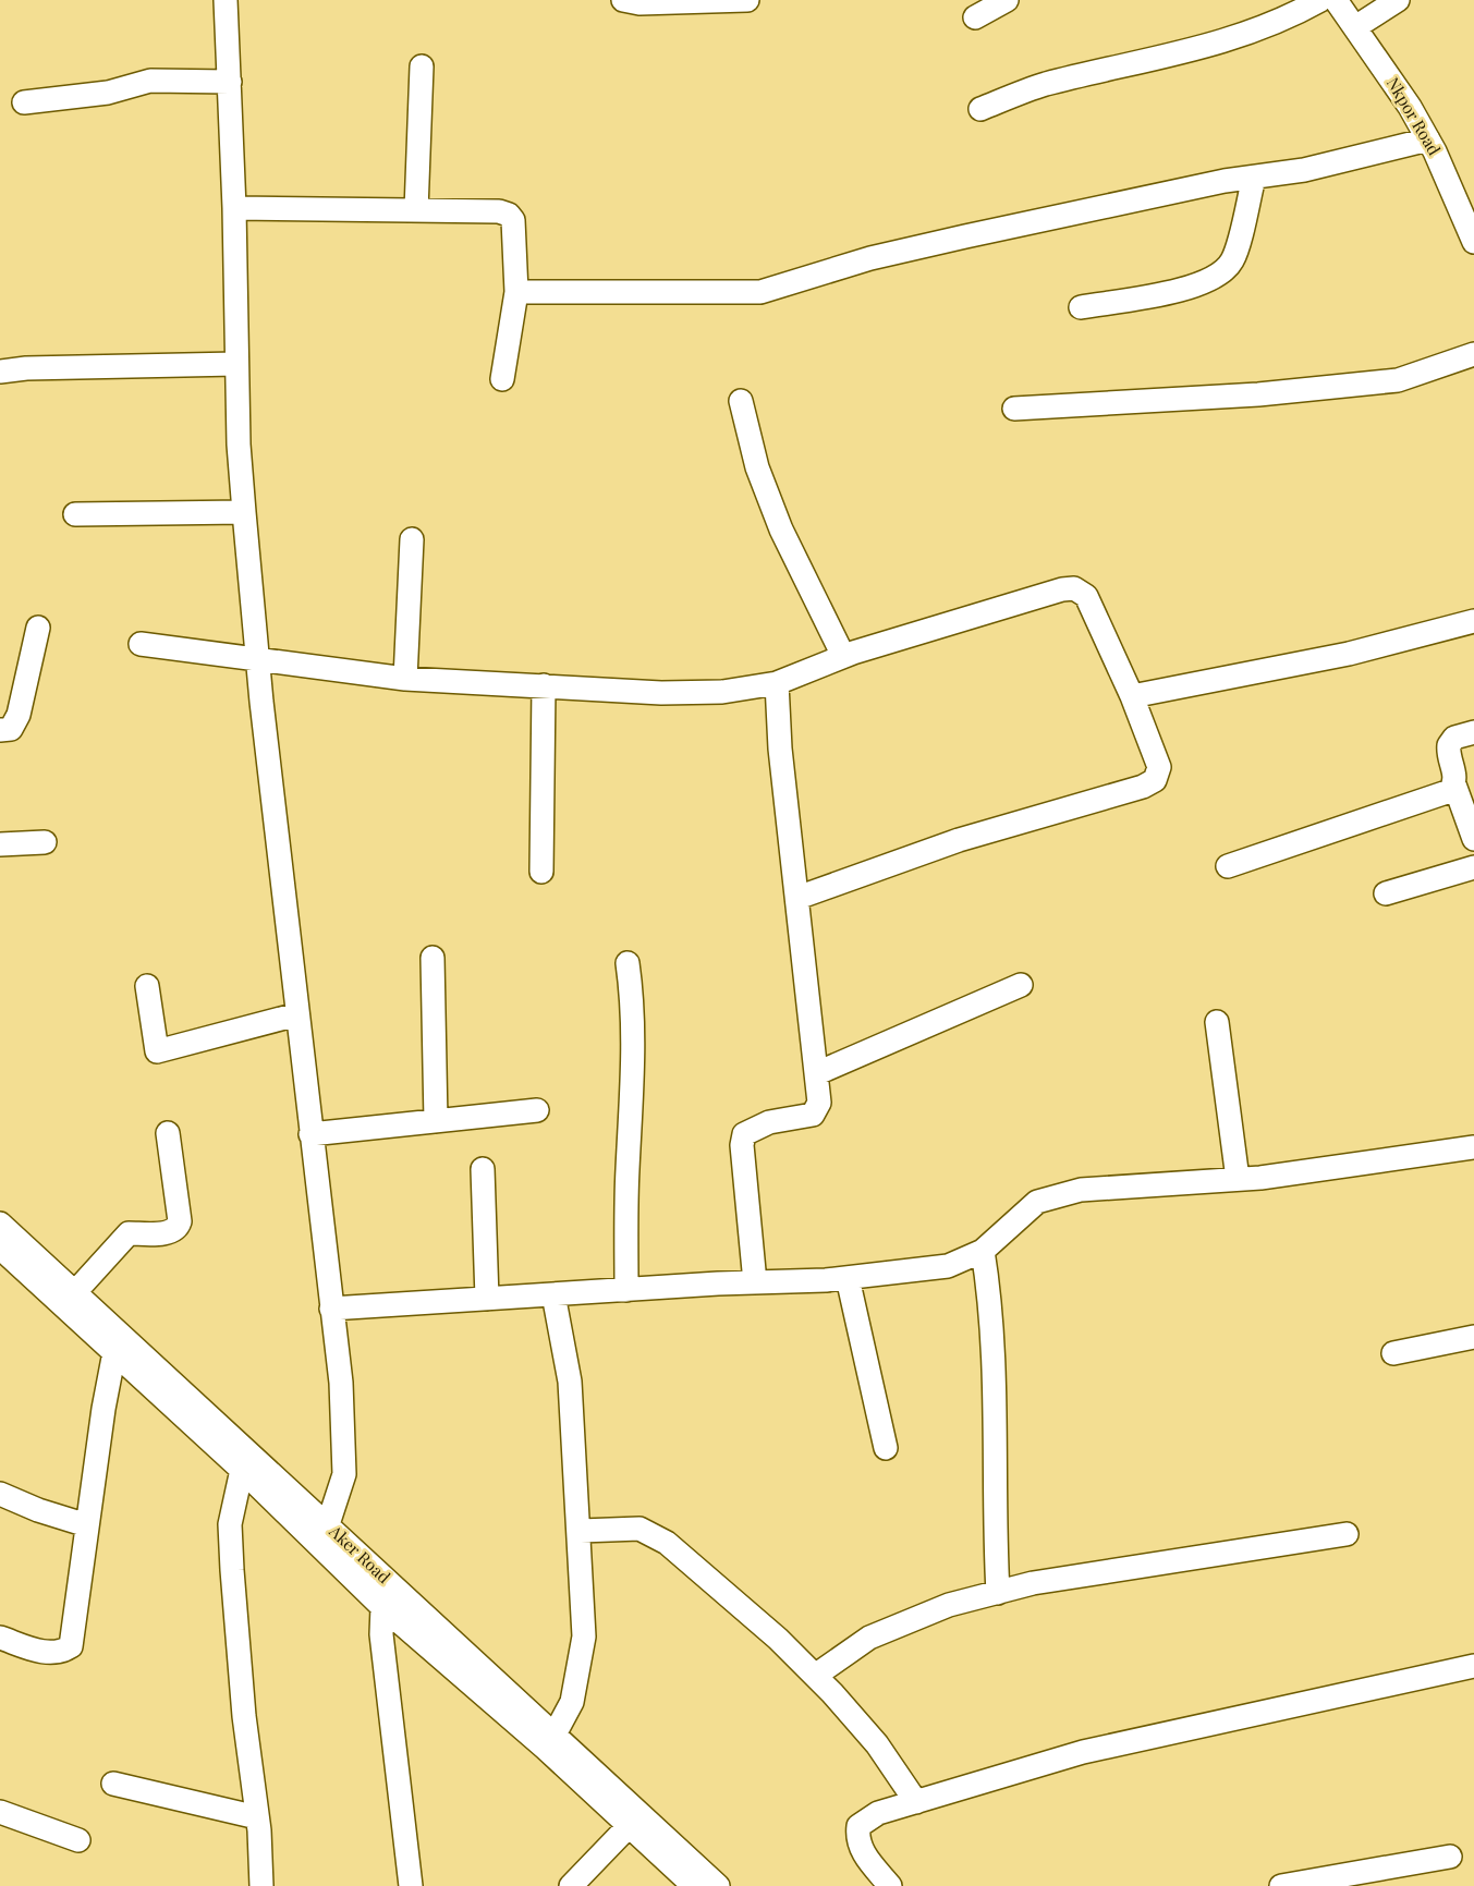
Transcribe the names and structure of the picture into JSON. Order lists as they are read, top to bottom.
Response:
{
  "streets": {
    "street": ["Nkpor Road", "Aker Road"]
  }
}
